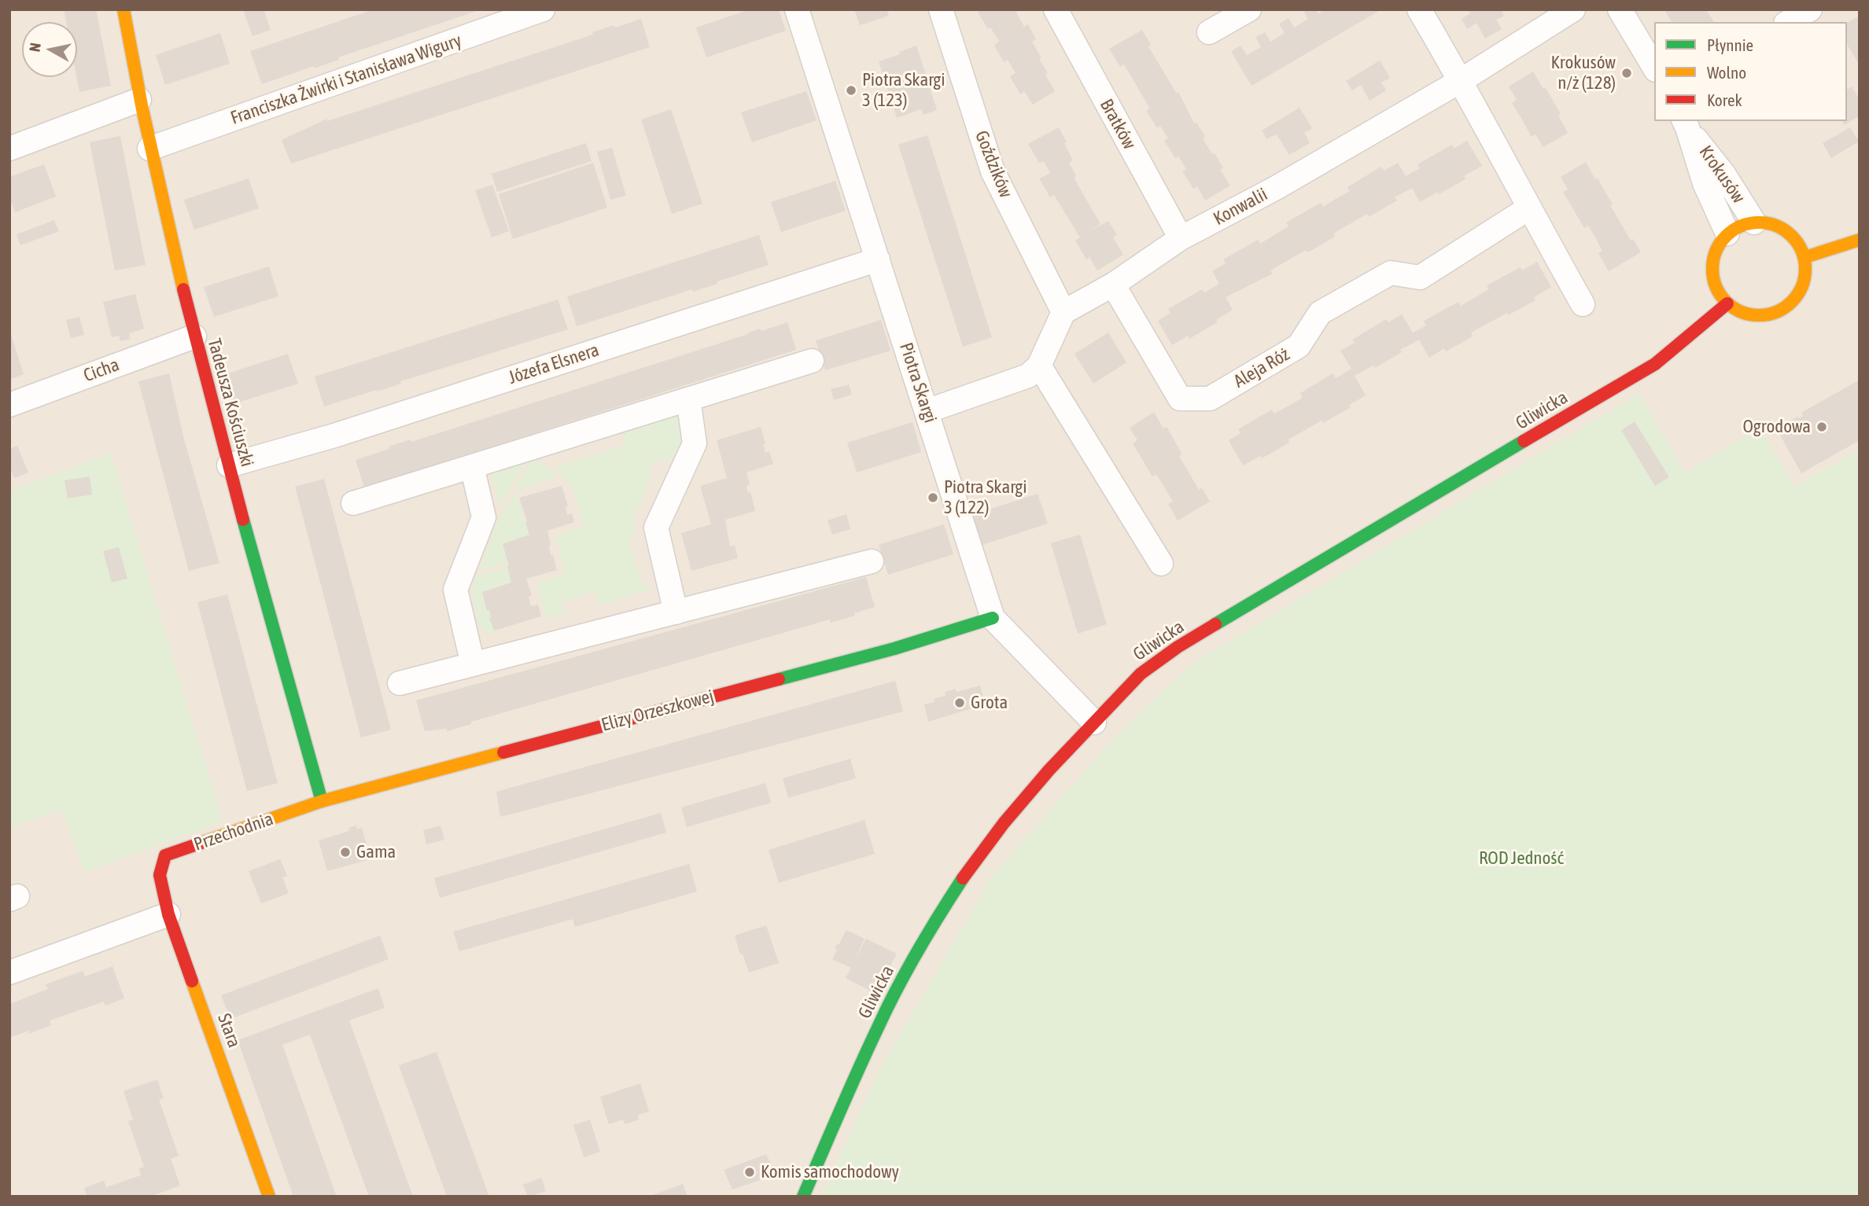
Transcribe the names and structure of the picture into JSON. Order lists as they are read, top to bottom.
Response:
{
  "streets": {
    "street": [
      "Franciszka Żwirki i Stanisława Wigury",
      "Bratków",
      "Goździków",
      "Krokusów",
      "Konwalii",
      "Józefa Elsnera",
      "Aleja Róż",
      "Cicha",
      "Piotra Skargi",
      "Tadeusza Kościuszki",
      "Gliwicka",
      "Elizy Orzeszkowej",
      "Przechodnia",
      "Stara"
    ]
  },
  "crossings": [
    ["Franciszka Żwirki i Stanisława Wigury", "Tadeusza Kościuszki"],
    ["Bratków", "Konwalii"],
    ["Goździków", "Konwalii"],
    ["Krokusów", "Gliwicka"],
    ["Konwalii", "Aleja Róż"],
    ["Józefa Elsnera", "Piotra Skargi"],
    ["Józefa Elsnera", "Tadeusza Kościuszki"],
    ["Cicha", "Tadeusza Kościuszki"],
    ["Piotra Skargi", "Gliwicka"],
    ["Piotra Skargi", "Elizy Orzeszkowej"],
    ["Tadeusza Kościuszki", "Elizy Orzeszkowej"],
    ["Tadeusza Kościuszki", "Przechodnia"],
    ["Elizy Orzeszkowej", "Przechodnia"],
    ["Przechodnia", "Stara"]
  ],
  "parks": ["ROD Jedność"],
  "places": [
    "Krokusów n/ż (128)",
    "Piotra Skargi 3 (123)",
    "Ogrodowa",
    "Piotra Skargi 3 (122)",
    "Grota",
    "Gama",
    "Komis samochodowy"
  ],
  "legend": ["Płynnie", "Wolno", "Korek"],
  "north": "left"
}
